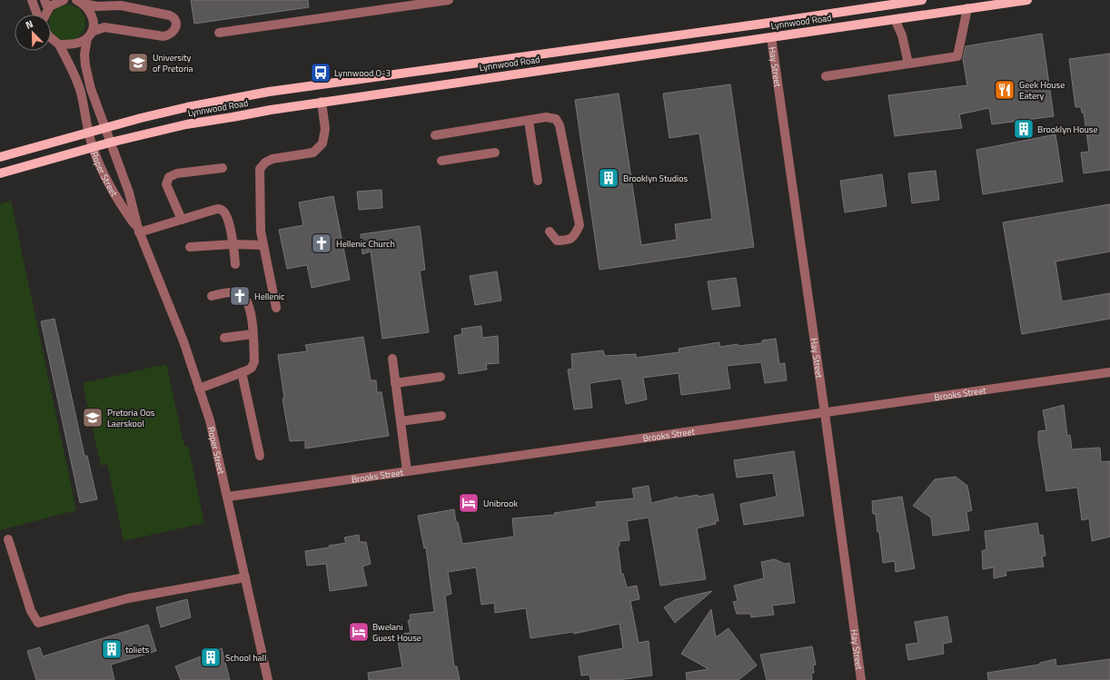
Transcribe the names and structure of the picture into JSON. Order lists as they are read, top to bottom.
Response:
{
  "streets": {
    "main road": ["Lynnwood Road"],
    "street": ["Hay Street", "Roper Street", "Brooks Street"]
  },
  "crossings": [
    ["Lynnwood Road", "Hay Street"],
    ["Lynnwood Road", "Roper Street"],
    ["Hay Street", "Brooks Street"],
    ["Roper Street", "Brooks Street"]
  ],
  "places": {
    "school or university": ["University of Pretoria", "Pretoria Oos Laerskool"],
    "bus stop": ["Lynnwood O-3"],
    "restaurant": ["Geek House Eatery"],
    "building": [
      "Brooklyn House",
      "Brooklyn Studios",
      "toliets",
      "School hall"
    ],
    "church": ["Hellenic Church", "Hellenic"],
    "hotel": ["Unibrook", "Bwelani Guest House"]
  },
  "north": "top left"
}
